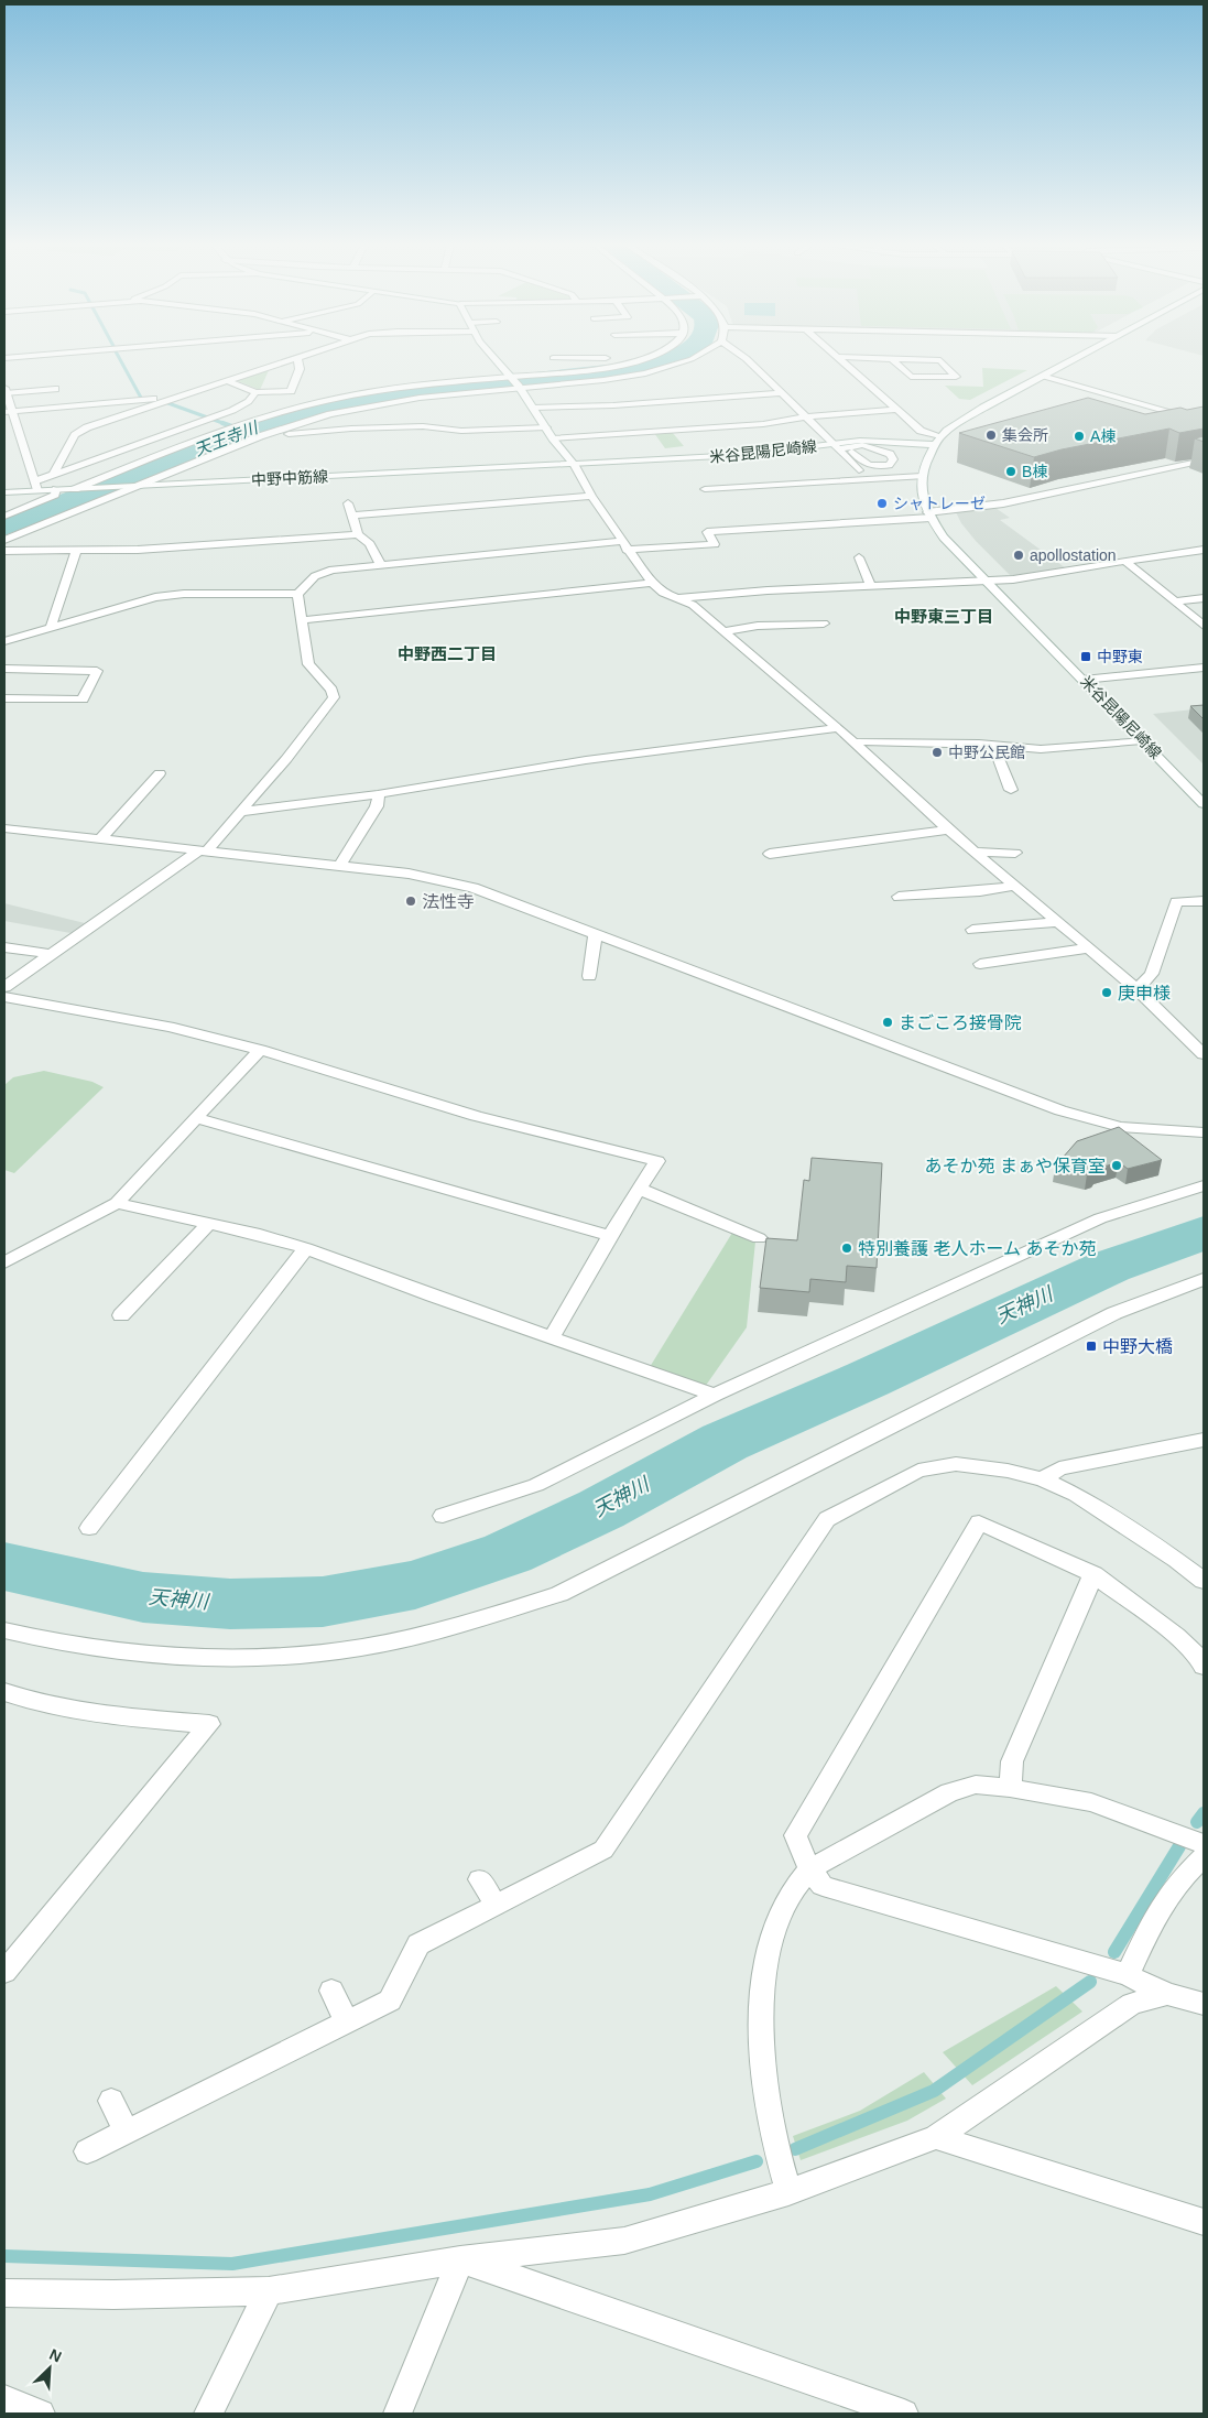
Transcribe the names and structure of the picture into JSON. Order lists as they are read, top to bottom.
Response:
{
  "streets": {
    "street": ["米谷昆陽尼崎線", "中野中筋線"]
  },
  "crossings": [
    ["米谷昆陽尼崎線", "中野中筋線"]
  ],
  "districts": ["中野東三丁目", "中野西二丁目"],
  "water": ["天王寺川", "天神川"],
  "places": {
    "other": [
      "集会所",
      "A棟",
      "B棟",
      "シャトレーゼ",
      "apollostation",
      "中野公民館",
      "法性寺",
      "庚申様",
      "まごころ接骨院",
      "あそか苑 まぁや保育室",
      "特別養護 老人ホーム あそか苑"
    ],
    "transit": ["中野東", "中野大橋"]
  },
  "north": "top right"
}
